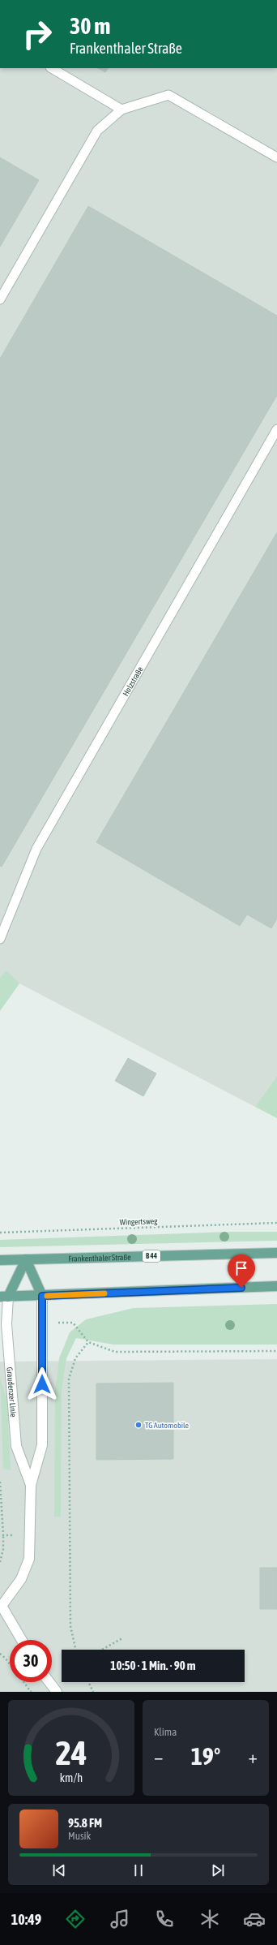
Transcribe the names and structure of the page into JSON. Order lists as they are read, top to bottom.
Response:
{
  "streets": {
    "main road": ["B 44", "Frankenthaler Straße"],
    "street": ["Graudenzer Linie"],
    "lane": ["Holzstraße"],
    "path": ["Wingertsweg"]
  },
  "places": ["TG Automobile"],
  "page": {
    "turn": ["30 m", "Frankenthaler Straße"],
    "limit": "30",
    "trip": "10:50 · 1 Min. · 90 m",
    "tile": "Klima",
    "heat": ["−", "19°", "+"],
    "song": ["95.8 FM", "Musik"],
    "tabs": "10:49",
    "gauge": ["24", "km/h"]
  }
}
